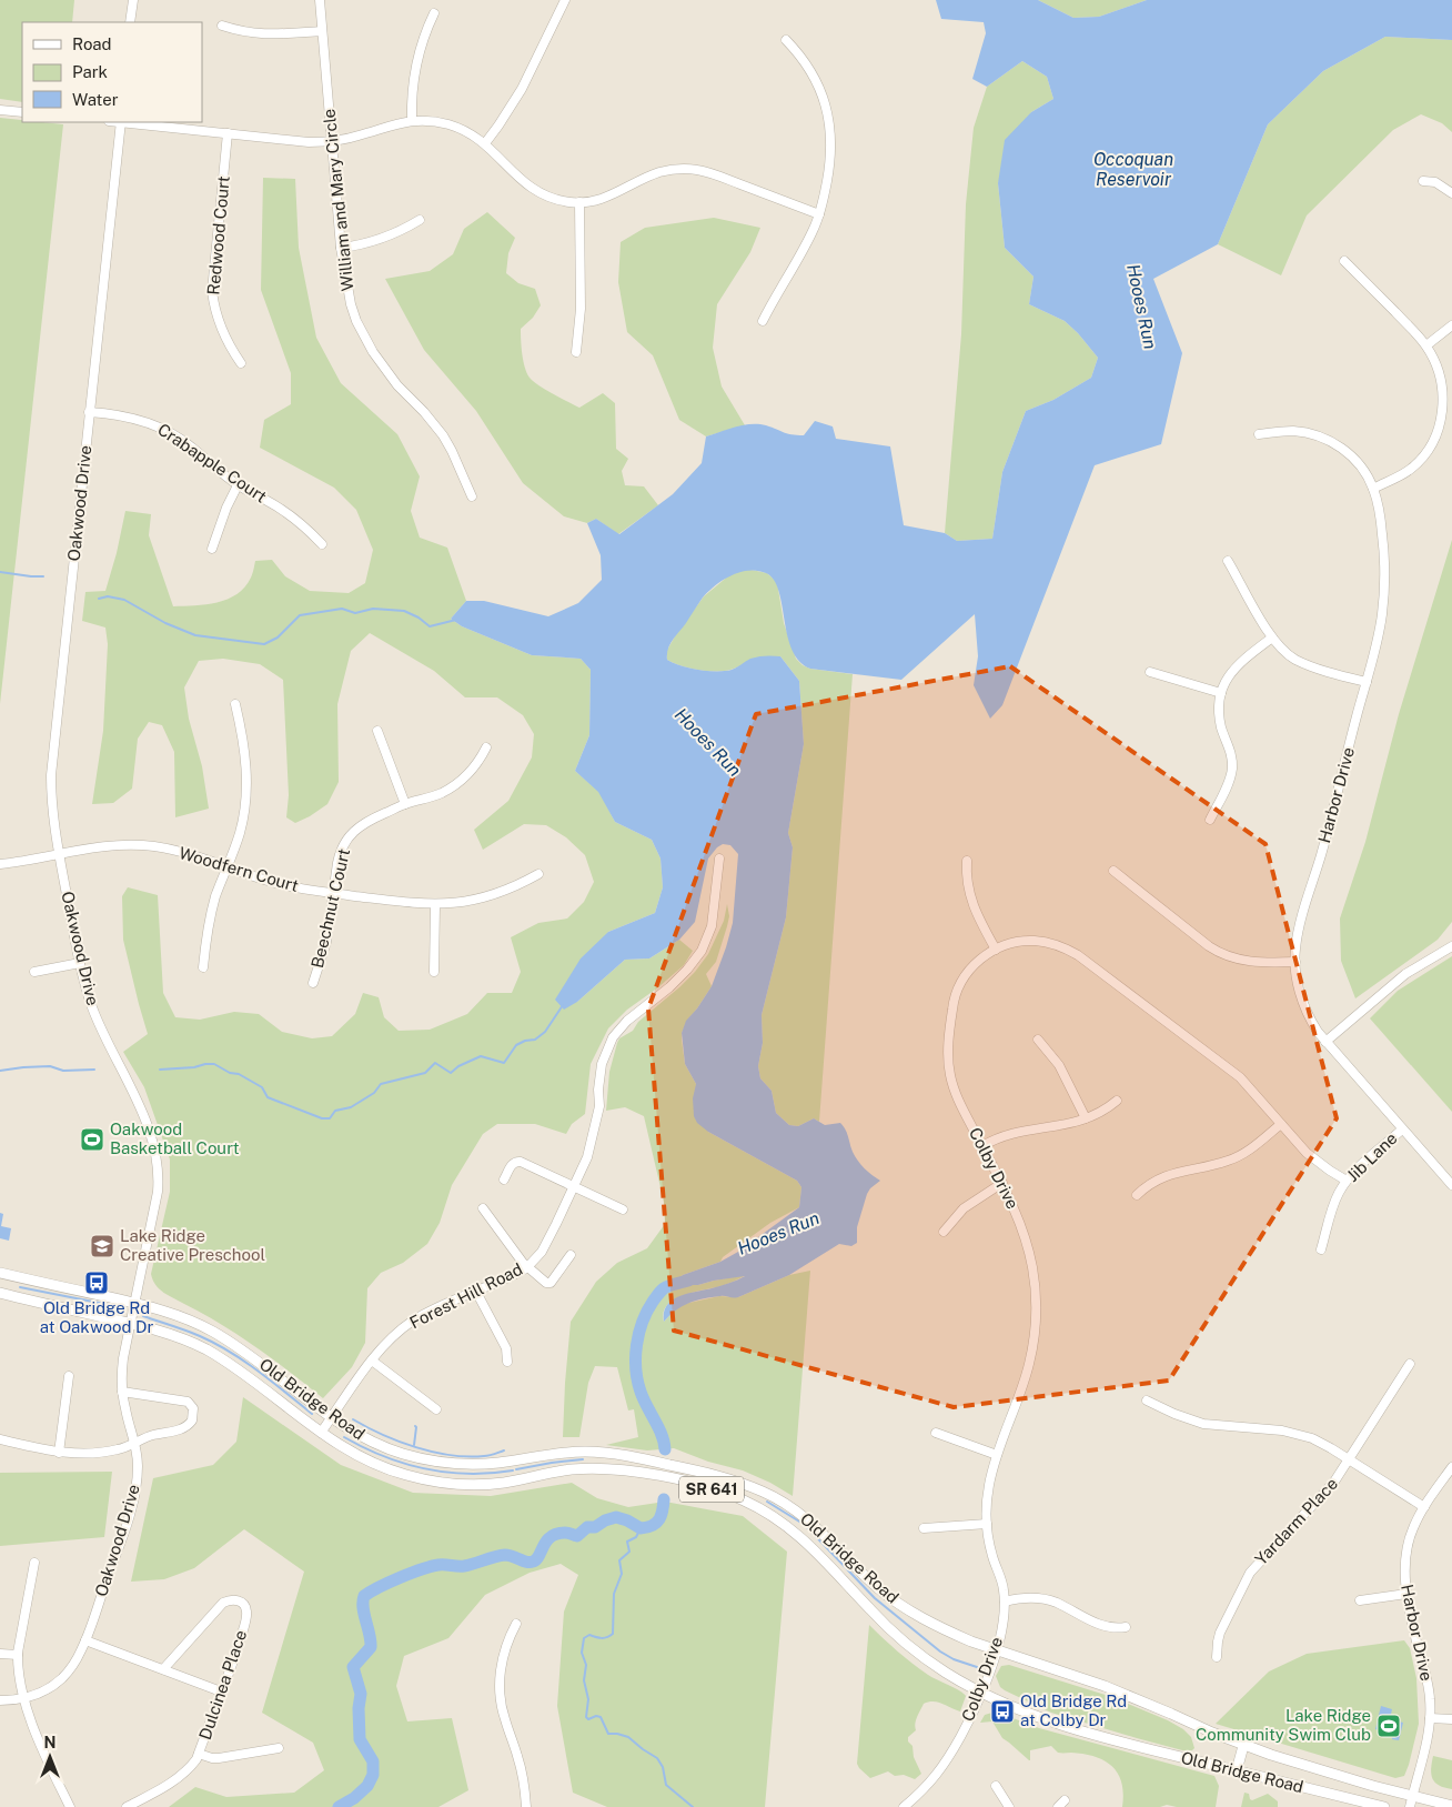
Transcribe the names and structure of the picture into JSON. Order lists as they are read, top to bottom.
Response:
{
  "streets": {
    "main road": ["Old Bridge Road", "SR 641"],
    "street": [
      "William and Mary Circle",
      "Redwood Court",
      "Crabapple Court",
      "Oakwood Drive",
      "Harbor Drive",
      "Woodfern Court",
      "Beechnut Court",
      "Jib Lane",
      "Colby Drive",
      "Forest Hill Road",
      "Yardarm Place",
      "Dulcinea Place"
    ]
  },
  "crossings": [
    ["Crabapple Court", "Oakwood Drive"],
    ["Oakwood Drive", "Woodfern Court"],
    ["Oakwood Drive", "Old Bridge Road"],
    ["Harbor Drive", "Jib Lane"],
    ["Harbor Drive", "Old Bridge Road"],
    ["Woodfern Court", "Beechnut Court"],
    ["Jib Lane", "Colby Drive"],
    ["Colby Drive", "Old Bridge Road"],
    ["Forest Hill Road", "Old Bridge Road"]
  ],
  "water": ["Occoquan Reservoir", "Hooes Run"],
  "places": {
    "sports": ["Oakwood Basketball Court", "Lake Ridge Community Swim Club"],
    "school or university": ["Lake Ridge Creative Preschool"],
    "bus stop": ["Old Bridge Rd at Oakwood Dr", "Old Bridge Rd at Colby Dr"]
  },
  "legend": ["Road", "Park", "Water"],
  "north": "top"
}
